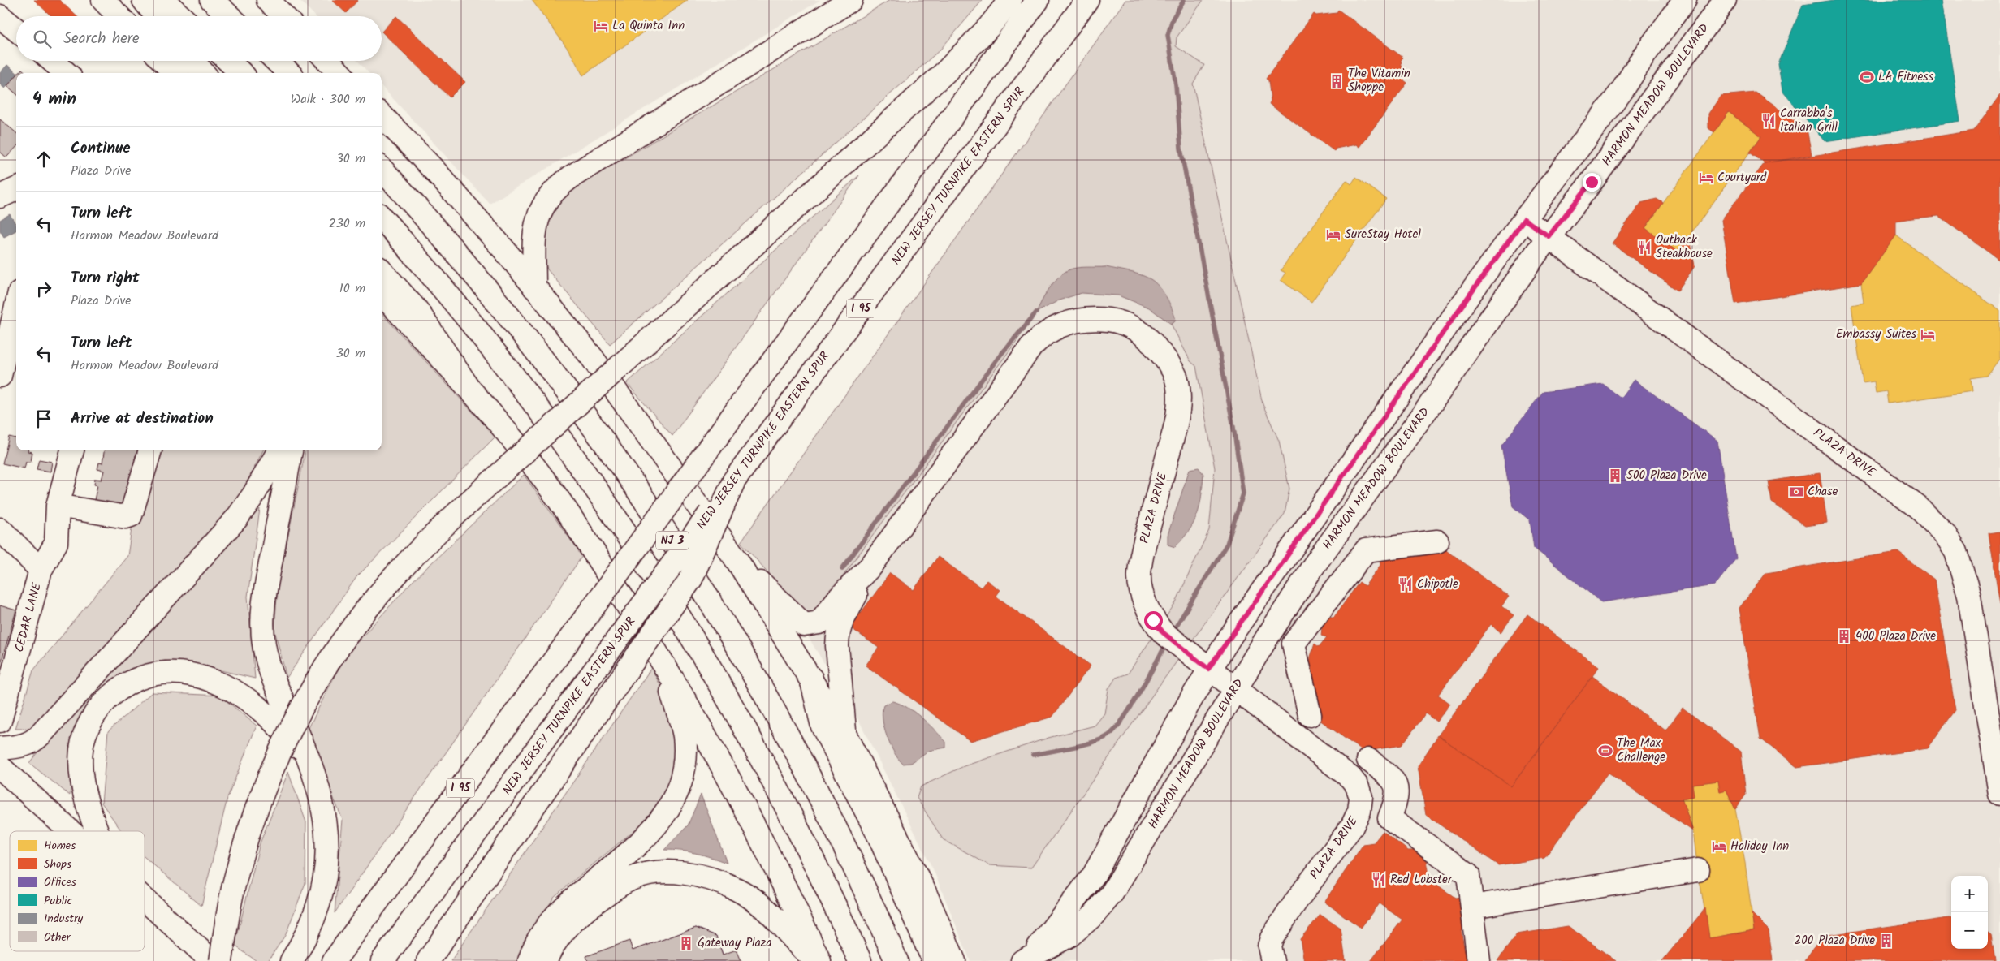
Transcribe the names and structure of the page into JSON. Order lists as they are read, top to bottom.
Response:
{
  "streets": {
    "main road": [
      "HARMON MEADOW BOULEVARD",
      "NEW JERSEY TURNPIKE EASTERN SPUR",
      "I 95",
      "PLAZA DRIVE",
      "NJ 3",
      "CEDAR LANE"
    ]
  },
  "crossings": [
    ["HARMON MEADOW BOULEVARD", "PLAZA DRIVE"]
  ],
  "places": {
    "hotel": [
      "La Quinta Inn",
      "Courtyard",
      "SureStay Hotel",
      "Embassy Suites",
      "Holiday Inn"
    ],
    "sports": ["LA Fitness", "The Max Challenge"],
    "building": [
      "The Vitamin Shoppe",
      "500 Plaza Drive",
      "400 Plaza Drive",
      "200 Plaza Drive",
      "Gateway Plaza"
    ],
    "restaurant": [
      "Carrabba's Italian Grill",
      "Outback Steakhouse",
      "Chipotle",
      "Red Lobster"
    ],
    "bank": ["Chase"]
  },
  "legend": [
    "Homes",
    "Shops",
    "Offices",
    "Public",
    "Industry",
    "Other"
  ],
  "page": {
    "search": "Search here",
    "heading": ["4 min", "Walk · 300 m"],
    "list": [
      ["Continue", "Plaza Drive", "30 m"],
      ["Turn left", "Harmon Meadow Boulevard", "230 m"],
      ["Turn right", "Plaza Drive", "10 m"],
      ["Turn left", "Harmon Meadow Boulevard", "30 m"],
      "Arrive at destination"
    ],
    "map_buttons": ["+", "−"]
  }
}
